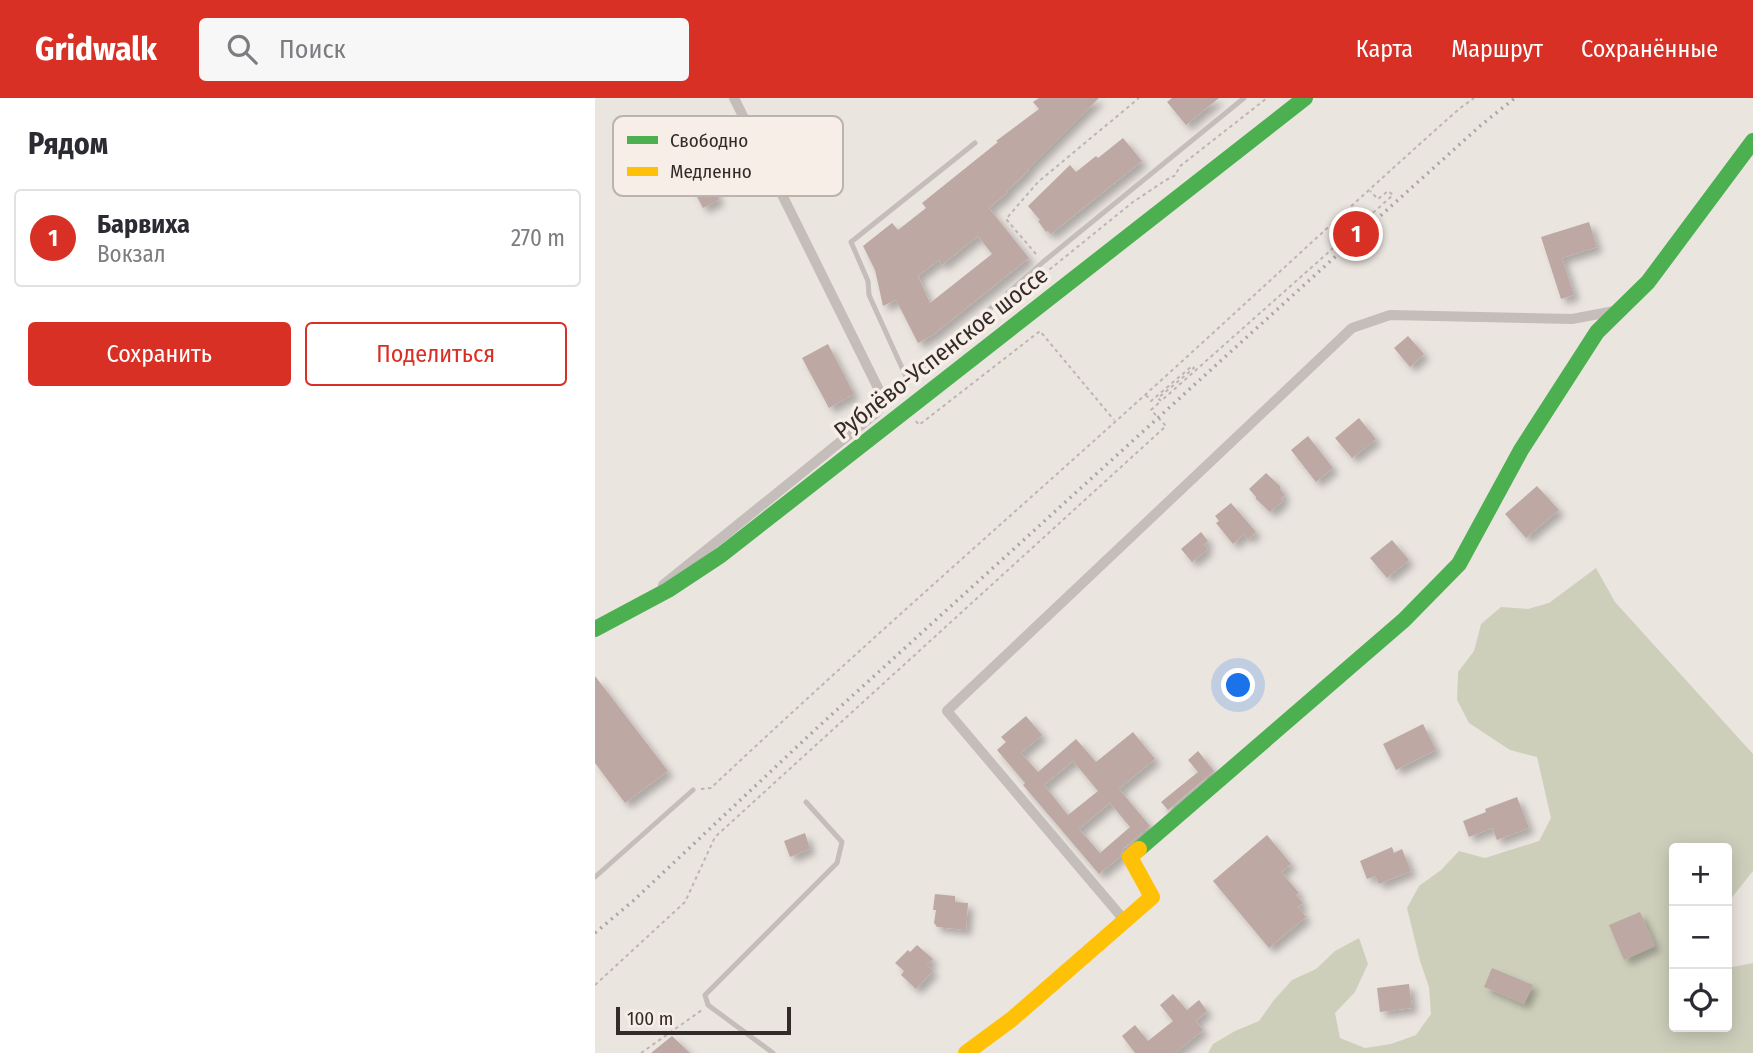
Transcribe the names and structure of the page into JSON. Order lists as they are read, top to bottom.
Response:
{
  "streets": {
    "street": ["Рублёво-Успенское шоссе"]
  },
  "legend": ["Свободно", "Медленно"],
  "scale_bar": "100 m",
  "page": {
    "header": "Gridwalk",
    "search": "Поиск",
    "nav": ["Карта", "Маршрут", "Сохранённые"],
    "heading": "Рядом",
    "list": [
      {
        "mark": "1",
        "name": "Барвиха",
        "note": "Вокзал",
        "value": "270 m"
      }
    ],
    "pins": "1",
    "buttons": ["Сохранить", "Поделиться"],
    "map_buttons": ["+", "−"],
    "scale": "100 m"
  }
}
